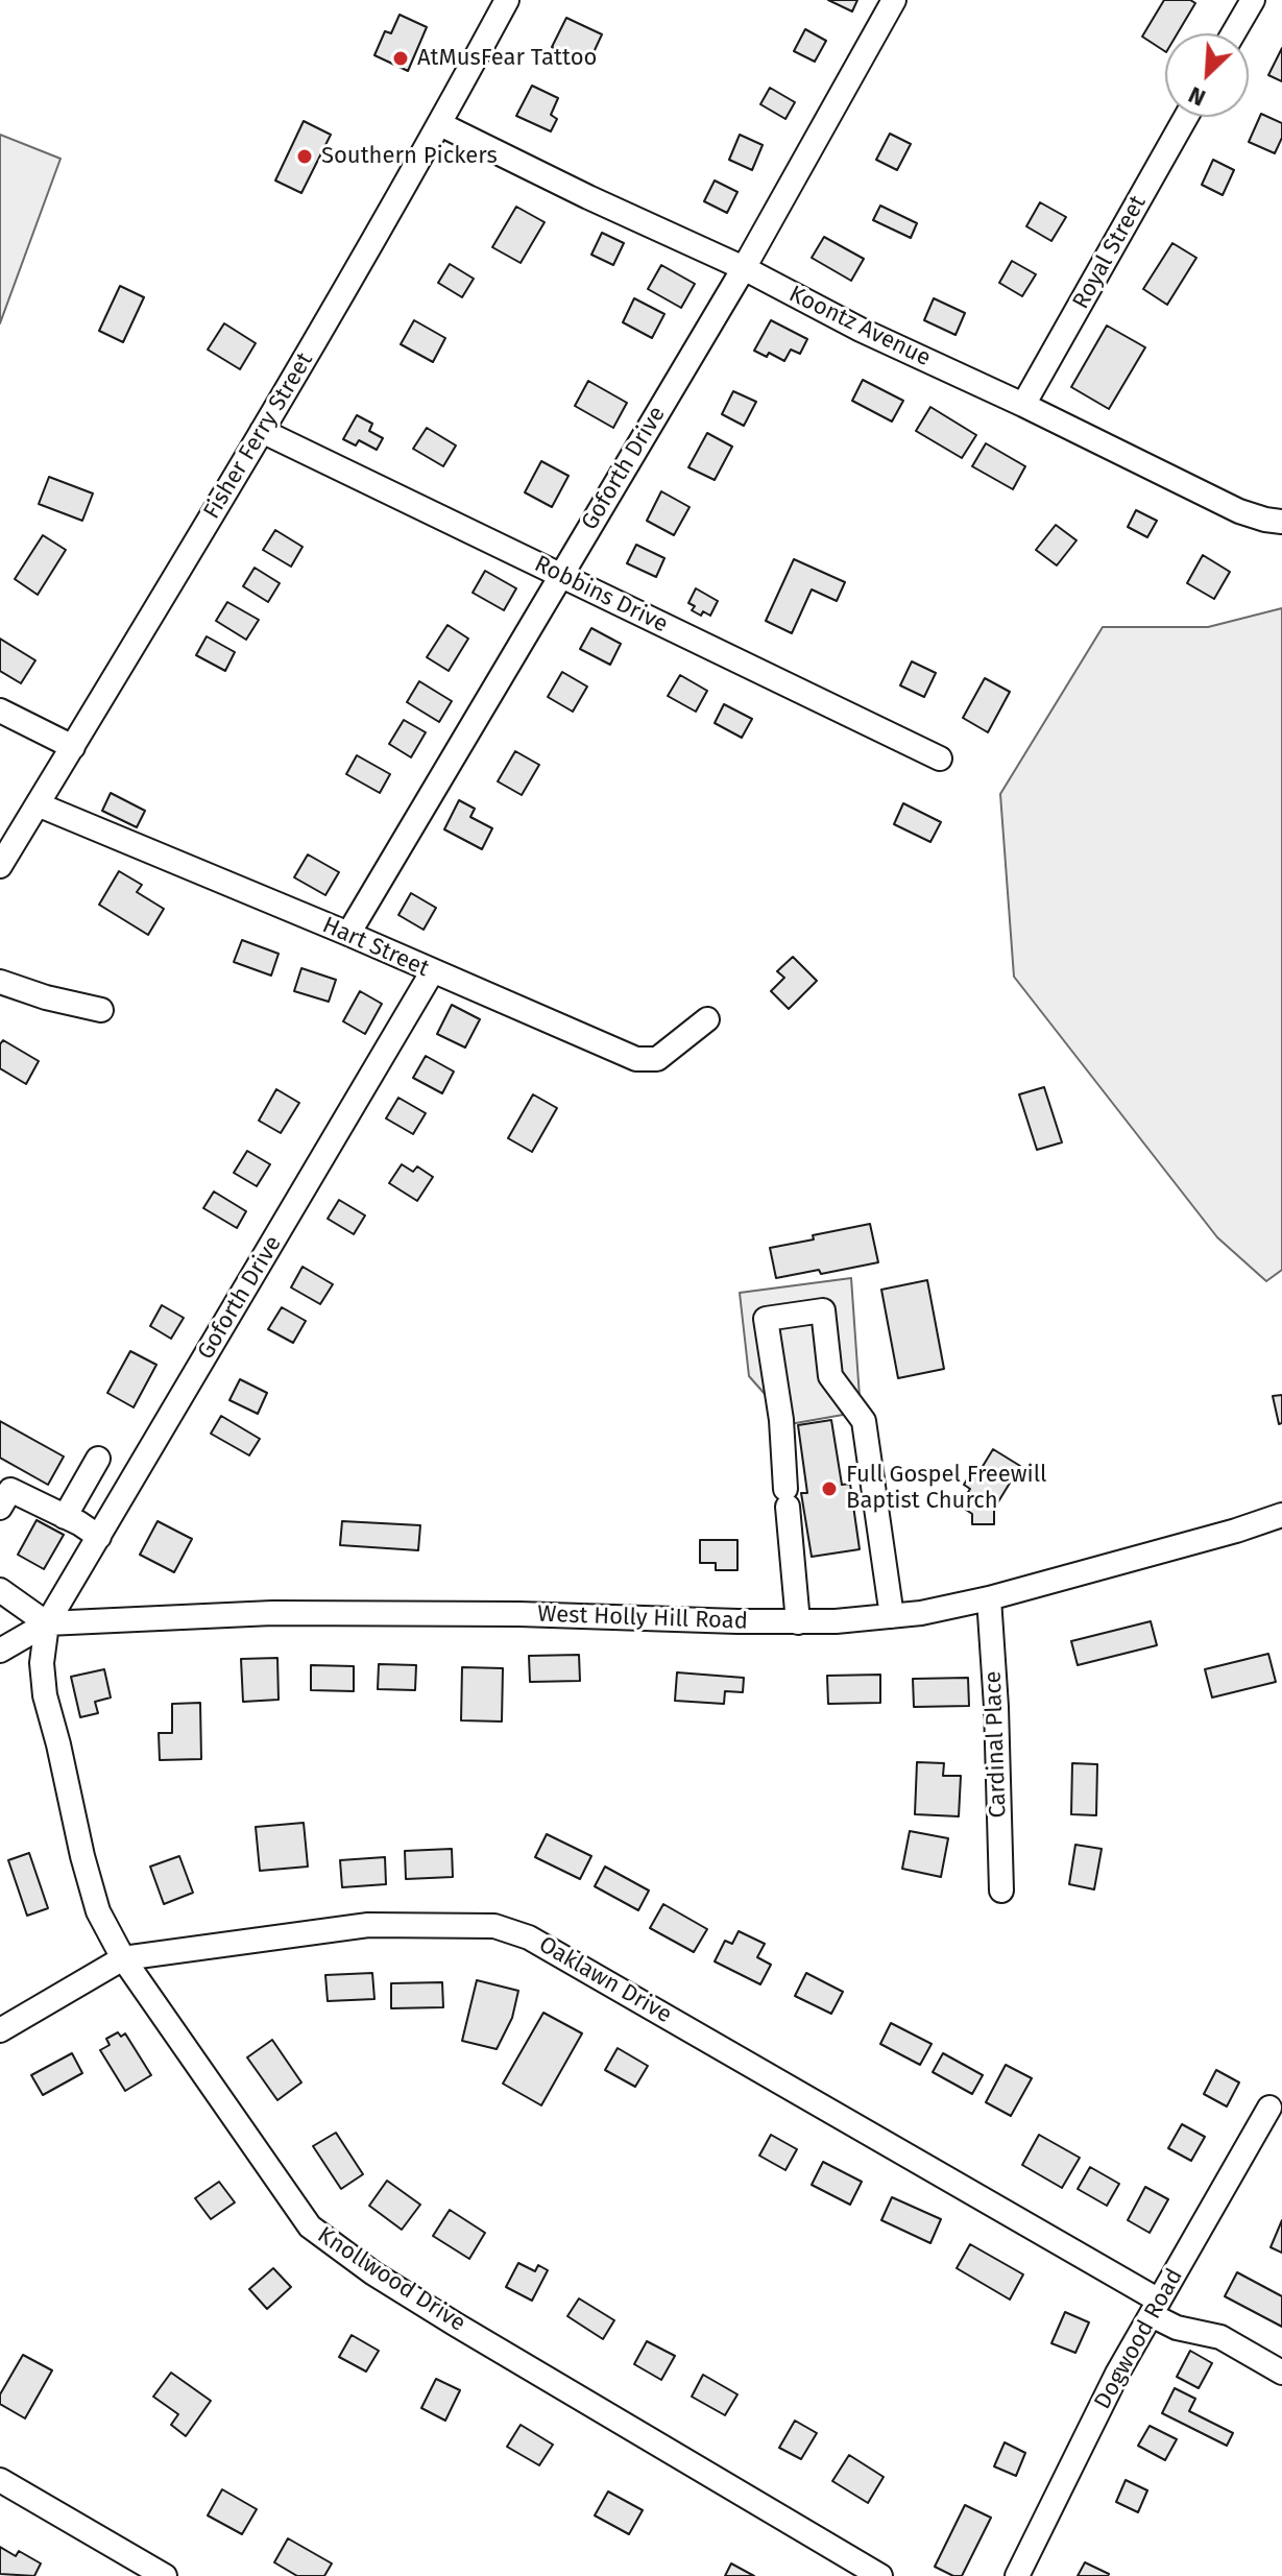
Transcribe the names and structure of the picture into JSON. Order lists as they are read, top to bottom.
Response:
{
  "streets": {
    "street": [
      "Royal Street",
      "Koontz Avenue",
      "Fisher Ferry Street",
      "Goforth Drive",
      "Robbins Drive",
      "Hart Street",
      "West Holly Hill Road",
      "Cardinal Place",
      "Oaklawn Drive",
      "Knollwood Drive",
      "Dogwood Road"
    ]
  },
  "crossings": [
    ["Royal Street", "Koontz Avenue"],
    ["Koontz Avenue", "Fisher Ferry Street"],
    ["Koontz Avenue", "Goforth Drive"],
    ["Fisher Ferry Street", "Robbins Drive"],
    ["Fisher Ferry Street", "Hart Street"],
    ["Goforth Drive", "Robbins Drive"],
    ["Goforth Drive", "Hart Street"],
    ["Goforth Drive", "West Holly Hill Road"],
    ["Goforth Drive", "Knollwood Drive"],
    ["West Holly Hill Road", "Cardinal Place"],
    ["West Holly Hill Road", "Knollwood Drive"],
    ["Oaklawn Drive", "Knollwood Drive"],
    ["Oaklawn Drive", "Dogwood Road"]
  ],
  "places": ["AtMusFear Tattoo", "Southern Pickers", "Full Gospel Freewill Baptist Church"],
  "north": "bottom left"
}
